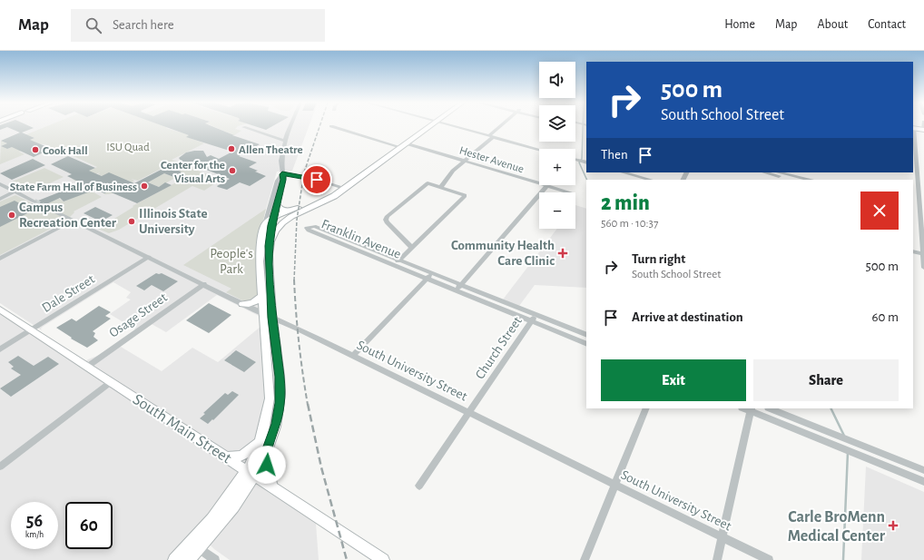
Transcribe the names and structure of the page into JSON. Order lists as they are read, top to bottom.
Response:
{
  "streets": {
    "main road": ["South Main Street"],
    "street": [
      "Hester Avenue",
      "Franklin Avenue",
      "Dale Street",
      "Osage Street",
      "Church Street",
      "South University Street"
    ]
  },
  "crossings": [
    ["Franklin Avenue", "Church Street"],
    ["Dale Street", "South University Street"],
    ["Dale Street", "South Main Street"],
    ["Osage Street", "South University Street"],
    ["Osage Street", "South Main Street"],
    ["Church Street", "South University Street"]
  ],
  "parks": ["ISU Quad", "People's Park"],
  "places": {
    "other": [
      "Allen Theatre",
      "Cook Hall",
      "Center for the Visual Arts",
      "State Farm Hall of Business",
      "Campus Recreation Center",
      "Illinois State University"
    ],
    "health": ["Community Health Care Clinic", "Carle BroMenn Medical Center"]
  },
  "page": {
    "header": "Map",
    "search": "Search here",
    "nav": [
      "Home",
      "Map",
      "About",
      "Contact"
    ],
    "map_buttons": ["+", "−"],
    "turn": ["500 m", "South School Street"],
    "then": "Then",
    "heading": ["2 min", "560 m · 10:37"],
    "list": [
      {
        "name": "Turn right",
        "note": "South School Street",
        "value": "500 m"
      },
      {
        "name": "Arrive at destination",
        "value": "60 m"
      }
    ],
    "buttons": ["Exit", "Share"],
    "speed": "56 km/h",
    "limit": "60"
  }
}
